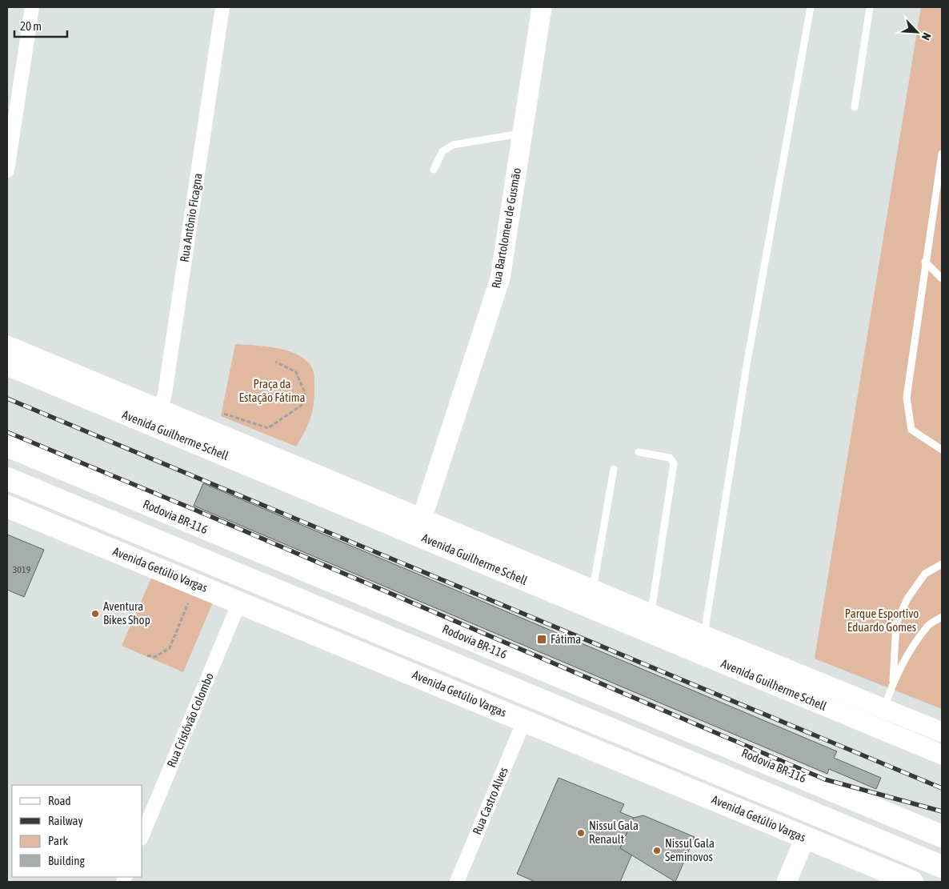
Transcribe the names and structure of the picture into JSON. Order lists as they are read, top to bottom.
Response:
{
  "streets": {
    "main road": [
      "Rua Bartolomeu de Gusmão",
      "Avenida Guilherme Schell",
      "Rodovia BR-116",
      "Avenida Getúlio Vargas"
    ],
    "street": ["Rua Antônio Ficagna", "Rua Cristóvão Colombo", "Rua Castro Alves"]
  },
  "crossings": [
    ["Rua Antônio Ficagna", "Avenida Guilherme Schell"],
    ["Rua Bartolomeu de Gusmão", "Avenida Guilherme Schell"],
    ["Avenida Getúlio Vargas", "Rua Cristóvão Colombo"],
    ["Avenida Getúlio Vargas", "Rua Castro Alves"]
  ],
  "parks": ["Praça da Estação Fátima", "Parque Esportivo Eduardo Gomes"],
  "places": {
    "other": ["Aventura Bikes Shop", "Nissul Gala Renault", "Nissul Gala Seminovos"],
    "transit": ["Fátima"]
  },
  "house_numbers": ["3019"],
  "legend": [
    "Road",
    "Railway",
    "Park",
    "Building"
  ],
  "scale_bar": "20 m",
  "north": "bottom right"
}
